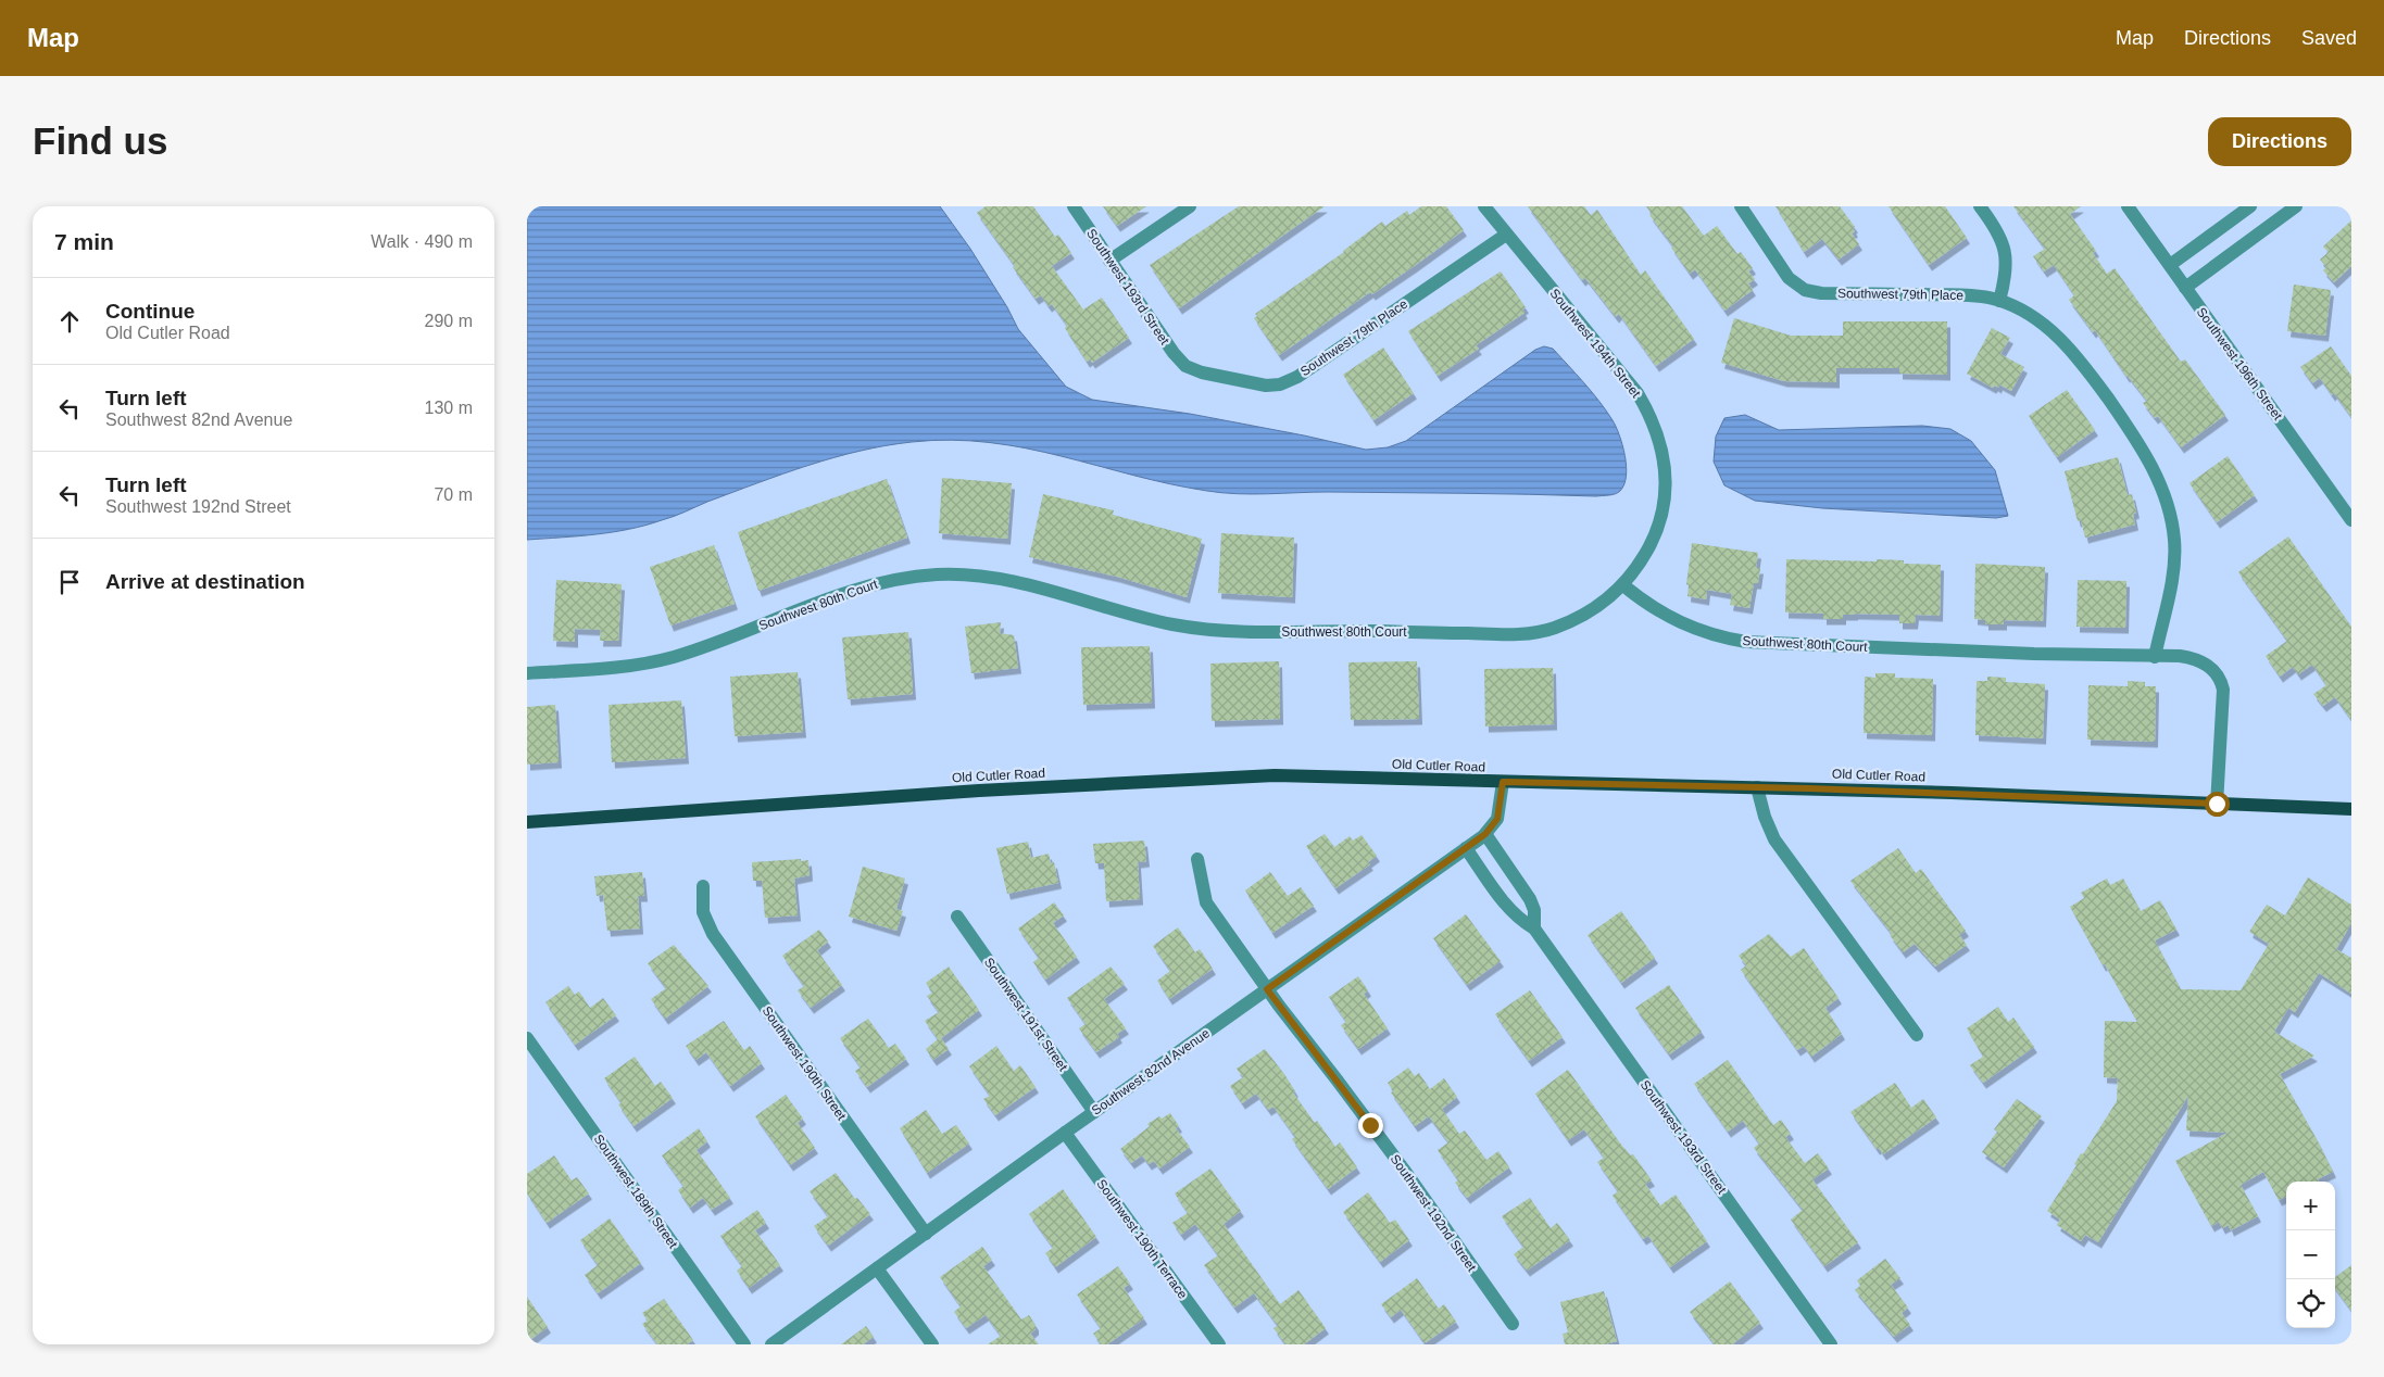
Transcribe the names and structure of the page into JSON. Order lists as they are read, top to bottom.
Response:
{
  "streets": {
    "main road": ["Old Cutler Road"],
    "street": [
      "Southwest 193rd Street",
      "Southwest 79th Place",
      "Southwest 194th Street",
      "Southwest 196th Street",
      "Southwest 80th Court",
      "Southwest 191st Street",
      "Southwest 190th Street",
      "Southwest 82nd Avenue",
      "Southwest 189th Street",
      "Southwest 192nd Street",
      "Southwest 190th Terrace"
    ]
  },
  "crossings": [
    ["Southwest 193rd Street", "Southwest 79th Place"],
    ["Southwest 193rd Street", "Southwest 82nd Avenue"],
    ["Southwest 79th Place", "Southwest 194th Street"],
    ["Southwest 79th Place", "Southwest 80th Court"],
    ["Southwest 194th Street", "Southwest 80th Court"],
    ["Southwest 80th Court", "Old Cutler Road"],
    ["Old Cutler Road", "Southwest 82nd Avenue"],
    ["Southwest 191st Street", "Southwest 82nd Avenue"],
    ["Southwest 190th Street", "Southwest 82nd Avenue"],
    ["Southwest 82nd Avenue", "Southwest 192nd Street"],
    ["Southwest 82nd Avenue", "Southwest 190th Terrace"]
  ],
  "page": {
    "header": "Map",
    "nav": ["Map", "Directions", "Saved"],
    "buttons": "Directions",
    "title": "Find us",
    "heading": ["7 min", "Walk · 490 m"],
    "list": [
      ["Continue", "Old Cutler Road", "290 m"],
      ["Turn left", "Southwest 82nd Avenue", "130 m"],
      ["Turn left", "Southwest 192nd Street", "70 m"],
      "Arrive at destination"
    ],
    "map_buttons": ["+", "−"]
  }
}
